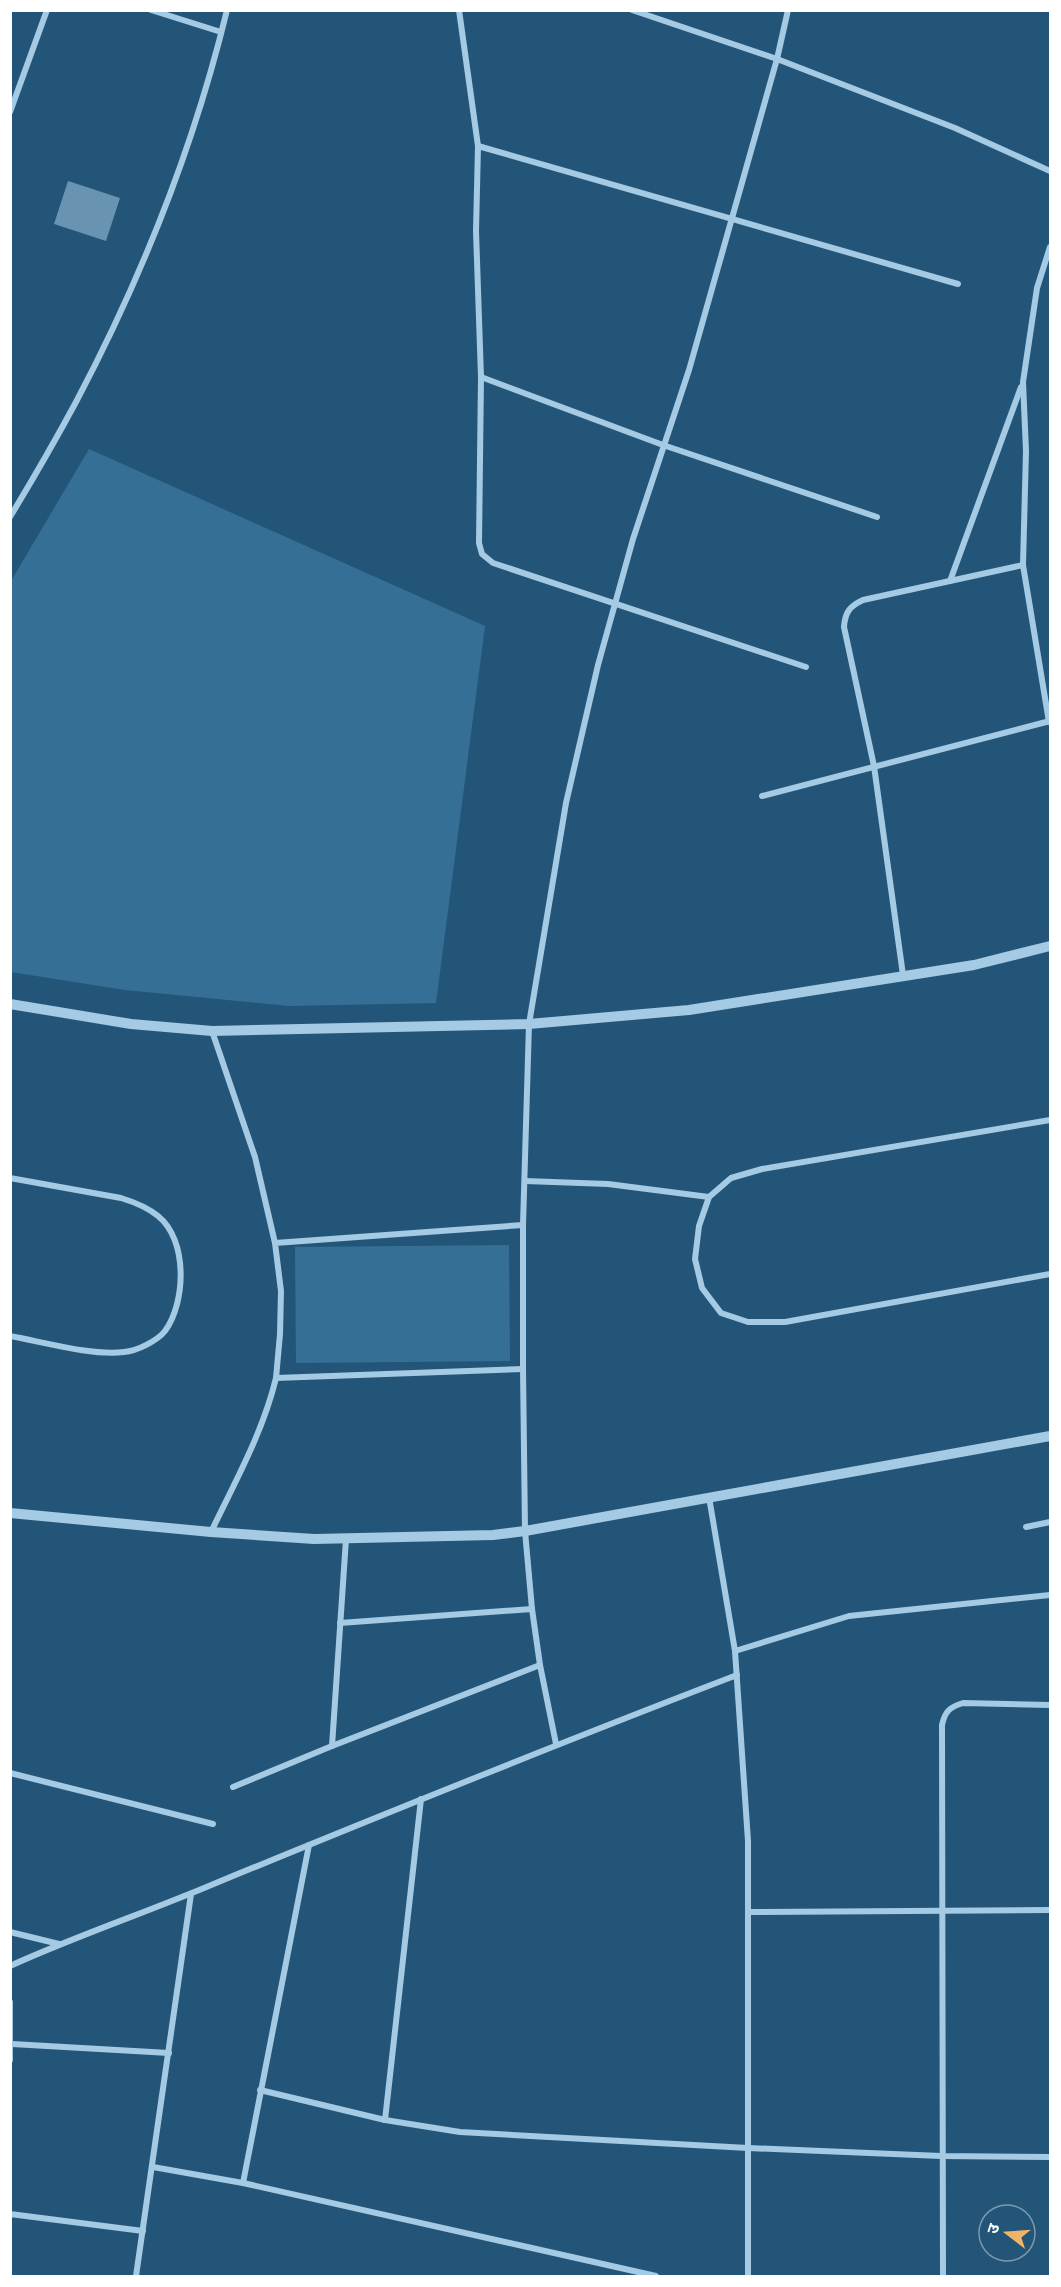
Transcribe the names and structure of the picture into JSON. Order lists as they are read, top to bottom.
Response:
{
  "north": "left"
}
